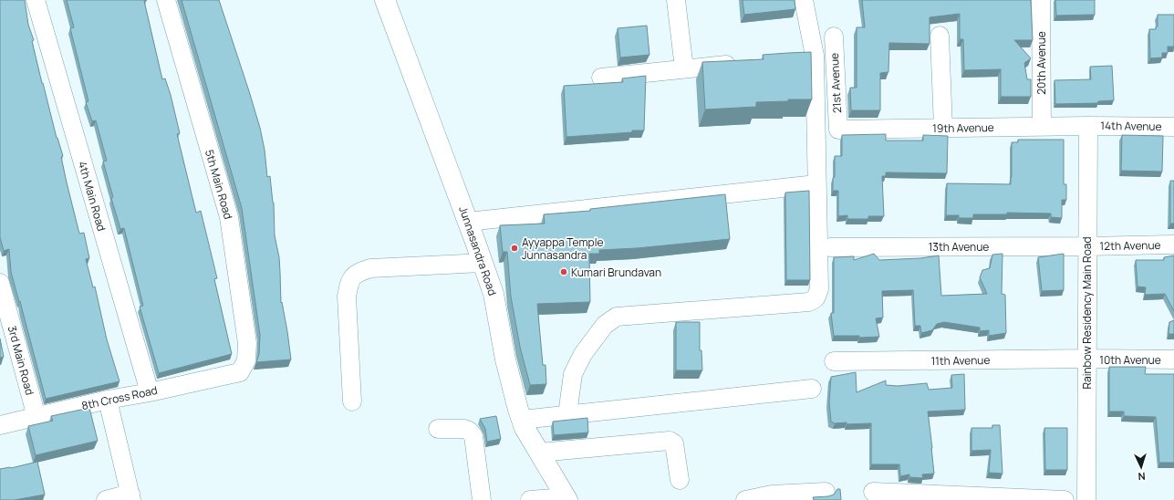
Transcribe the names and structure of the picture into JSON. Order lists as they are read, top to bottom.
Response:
{
  "streets": {
    "street": [
      "20th Avenue",
      "21st Avenue",
      "14th Avenue",
      "19th Avenue",
      "5th Main Road",
      "4th Main Road",
      "12th Avenue",
      "13th Avenue",
      "Junnasandra Road",
      "Rainbow Residency Main Road",
      "10th Avenue",
      "3rd Main Road",
      "11th Avenue",
      "8th Cross Road"
    ]
  },
  "crossings": [
    ["20th Avenue", "19th Avenue"],
    ["21st Avenue", "19th Avenue"],
    ["14th Avenue", "19th Avenue"],
    ["14th Avenue", "Rainbow Residency Main Road"],
    ["19th Avenue", "Rainbow Residency Main Road"],
    ["5th Main Road", "8th Cross Road"],
    ["4th Main Road", "8th Cross Road"],
    ["12th Avenue", "13th Avenue"],
    ["12th Avenue", "Rainbow Residency Main Road"],
    ["13th Avenue", "Rainbow Residency Main Road"],
    ["Rainbow Residency Main Road", "10th Avenue"],
    ["Rainbow Residency Main Road", "11th Avenue"],
    ["10th Avenue", "11th Avenue"],
    ["3rd Main Road", "8th Cross Road"]
  ],
  "places": ["Ayyappa Temple Junnasandra", "Kumari Brundavan"],
  "north": "bottom"
}
